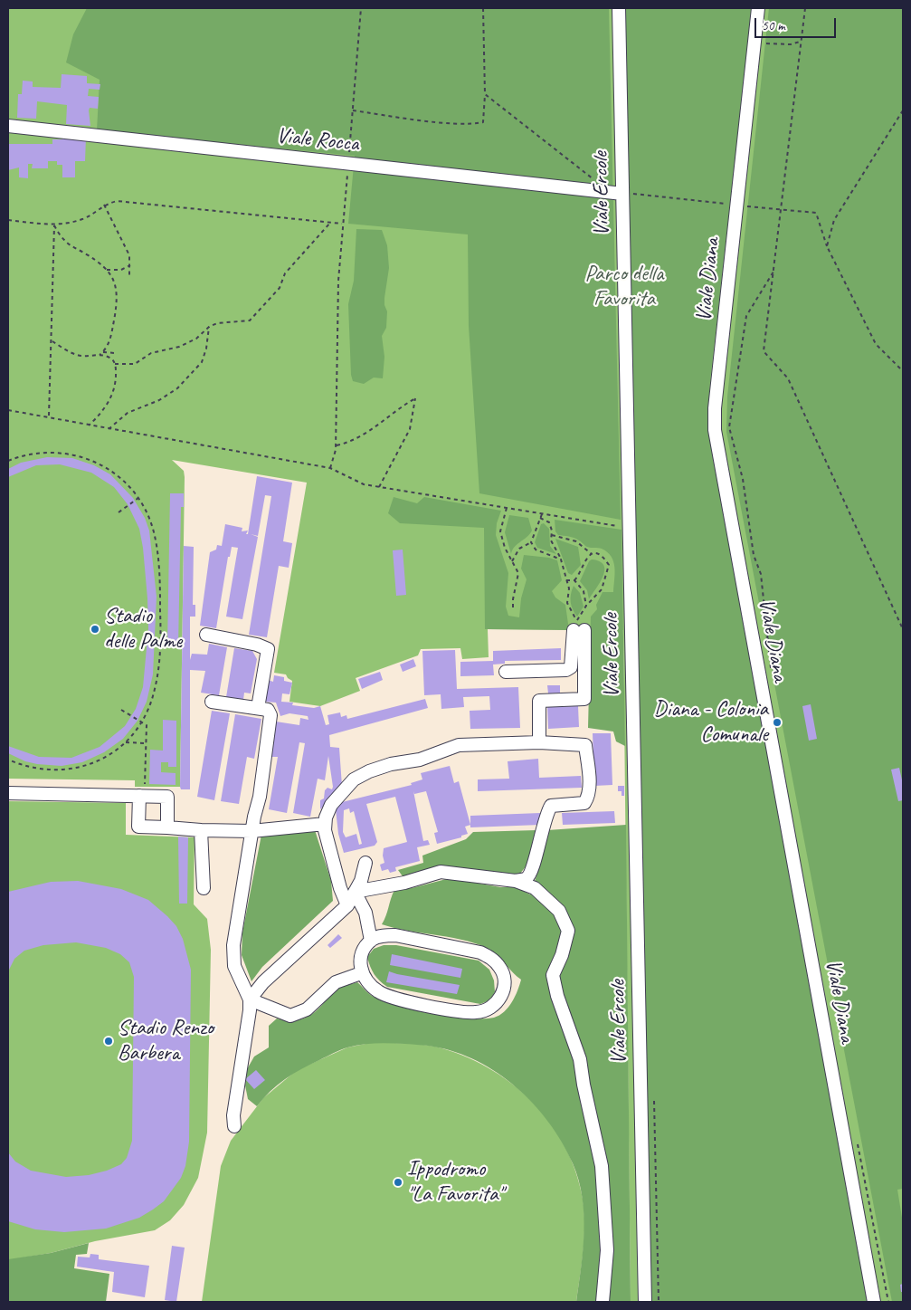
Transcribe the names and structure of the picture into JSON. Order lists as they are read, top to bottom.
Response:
{
  "streets": {
    "street": ["Viale Rocca", "Viale Ercole", "Viale Diana"]
  },
  "crossings": [
    ["Viale Rocca", "Viale Ercole"]
  ],
  "parks": ["Parco della Favorita"],
  "places": [
    "Stadio delle Palme",
    "Diana - Colonia Comunale",
    "Stadio Renzo Barbera",
    "Ippodromo \"La Favorita\""
  ],
  "scale_bar": "50 m"
}
